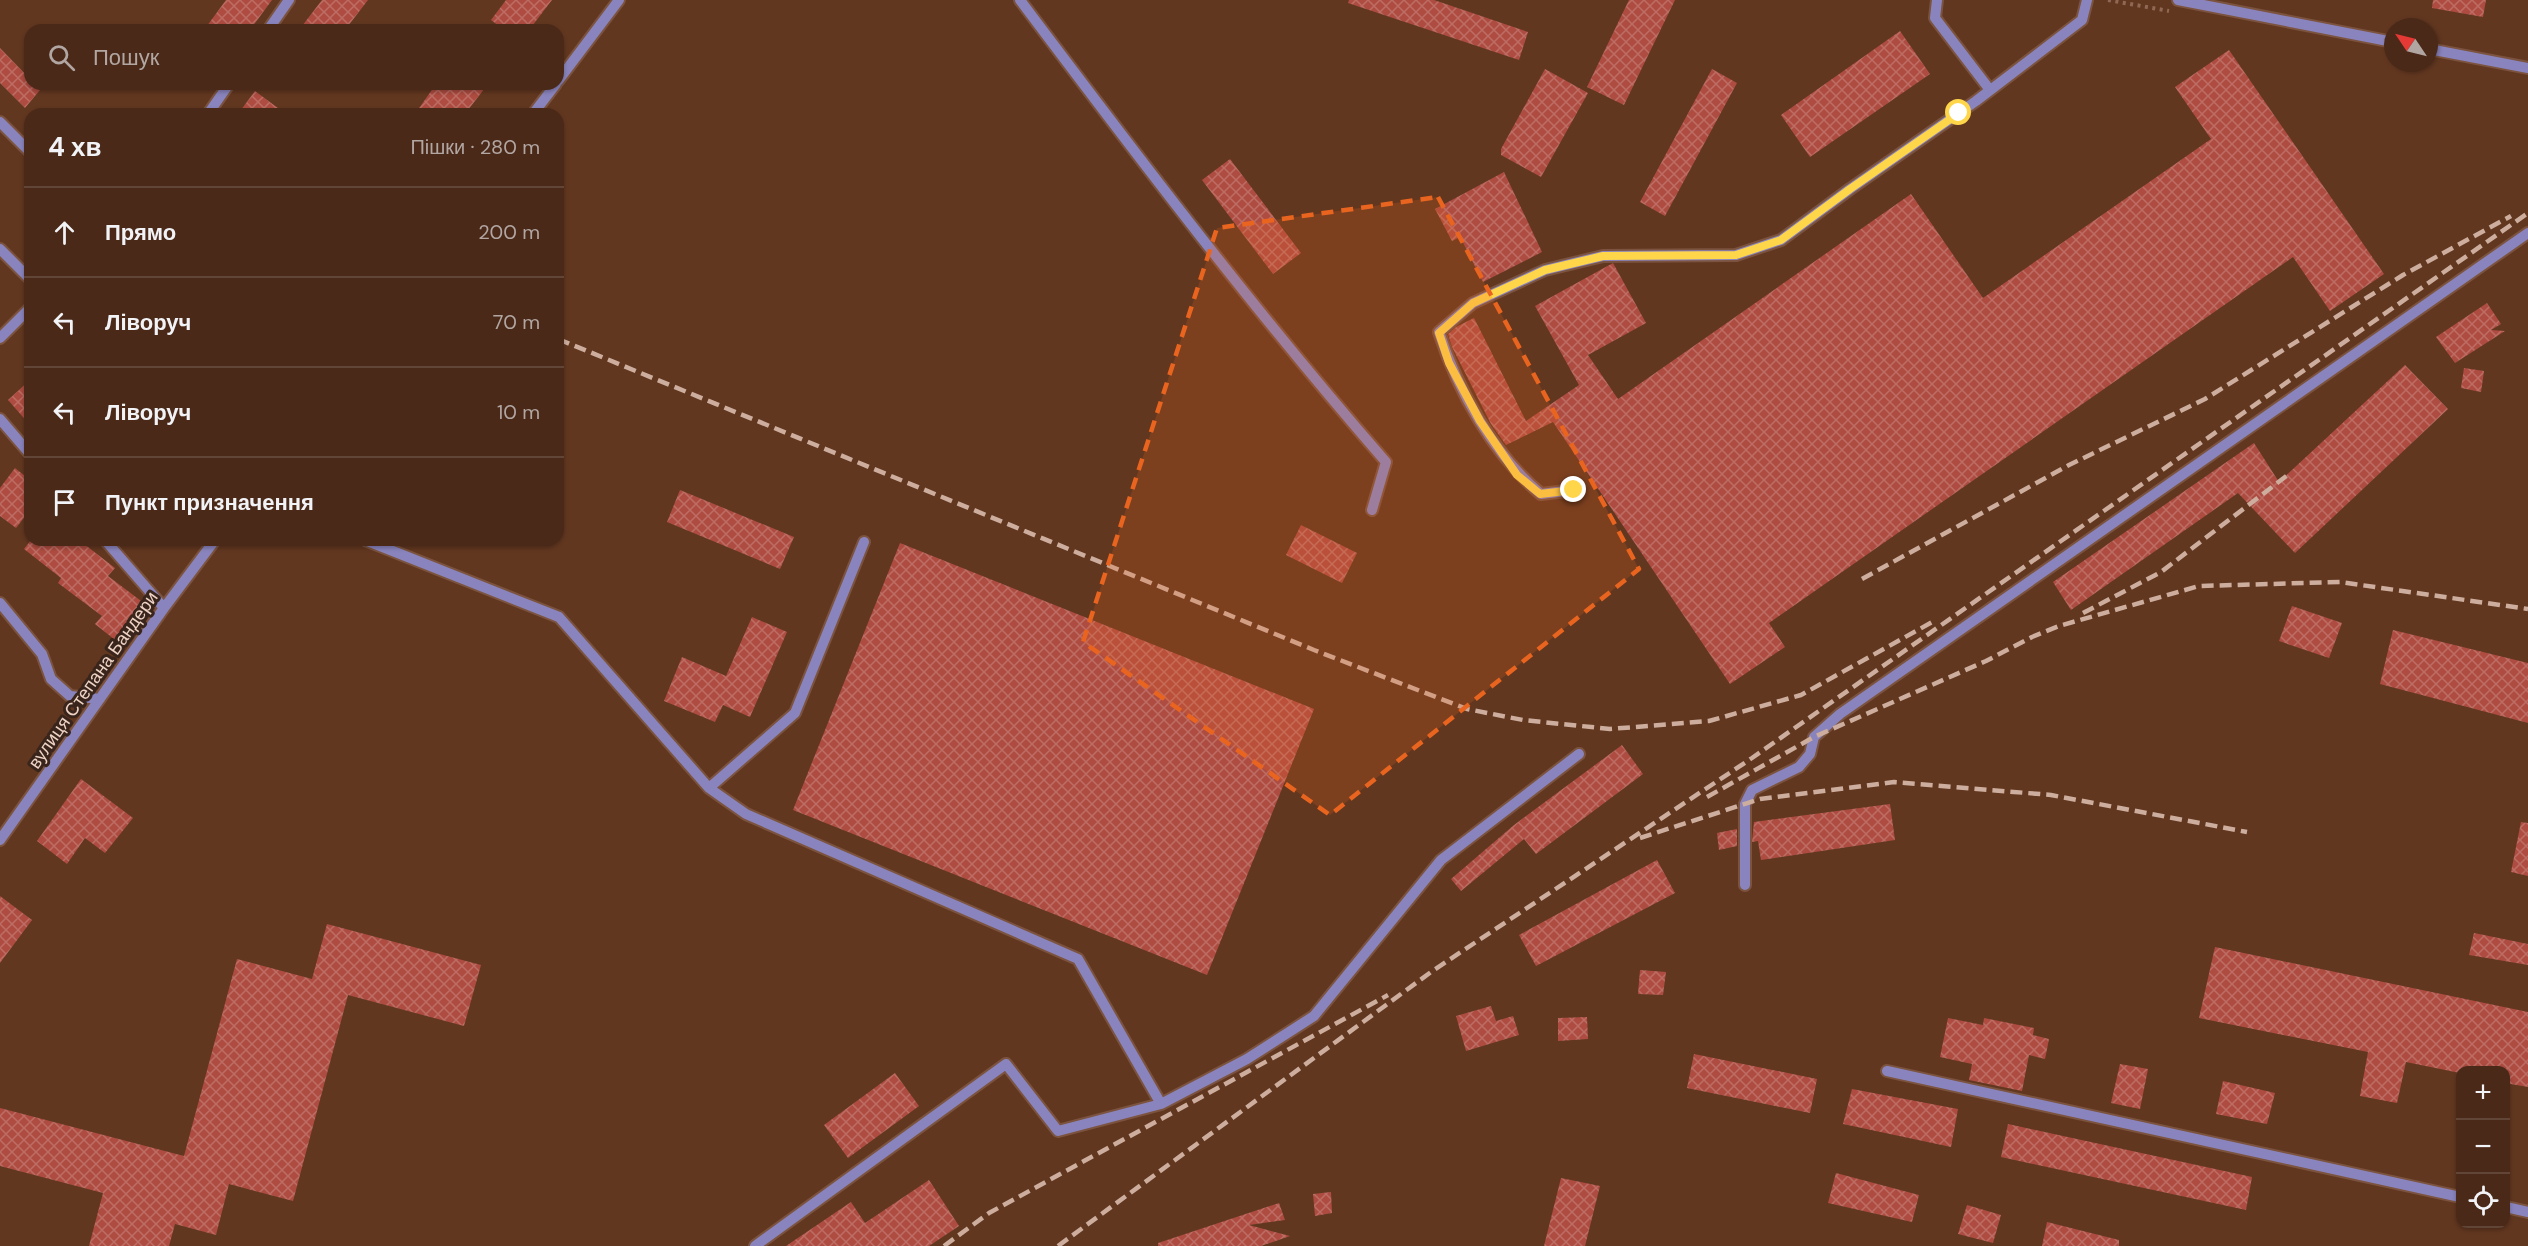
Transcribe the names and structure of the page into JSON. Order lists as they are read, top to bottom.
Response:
{
  "streets": {
    "street": ["вулиця Степана Бандери"]
  },
  "north": "top left",
  "page": {
    "search": "Пошук",
    "heading": ["4 хв", "Пішки · 280 m"],
    "list": [
      ["Прямо", "200 m"],
      ["Ліворуч", "70 m"],
      ["Ліворуч", "10 m"],
      "Пункт призначення"
    ],
    "map_buttons": ["+", "−"]
  }
}
